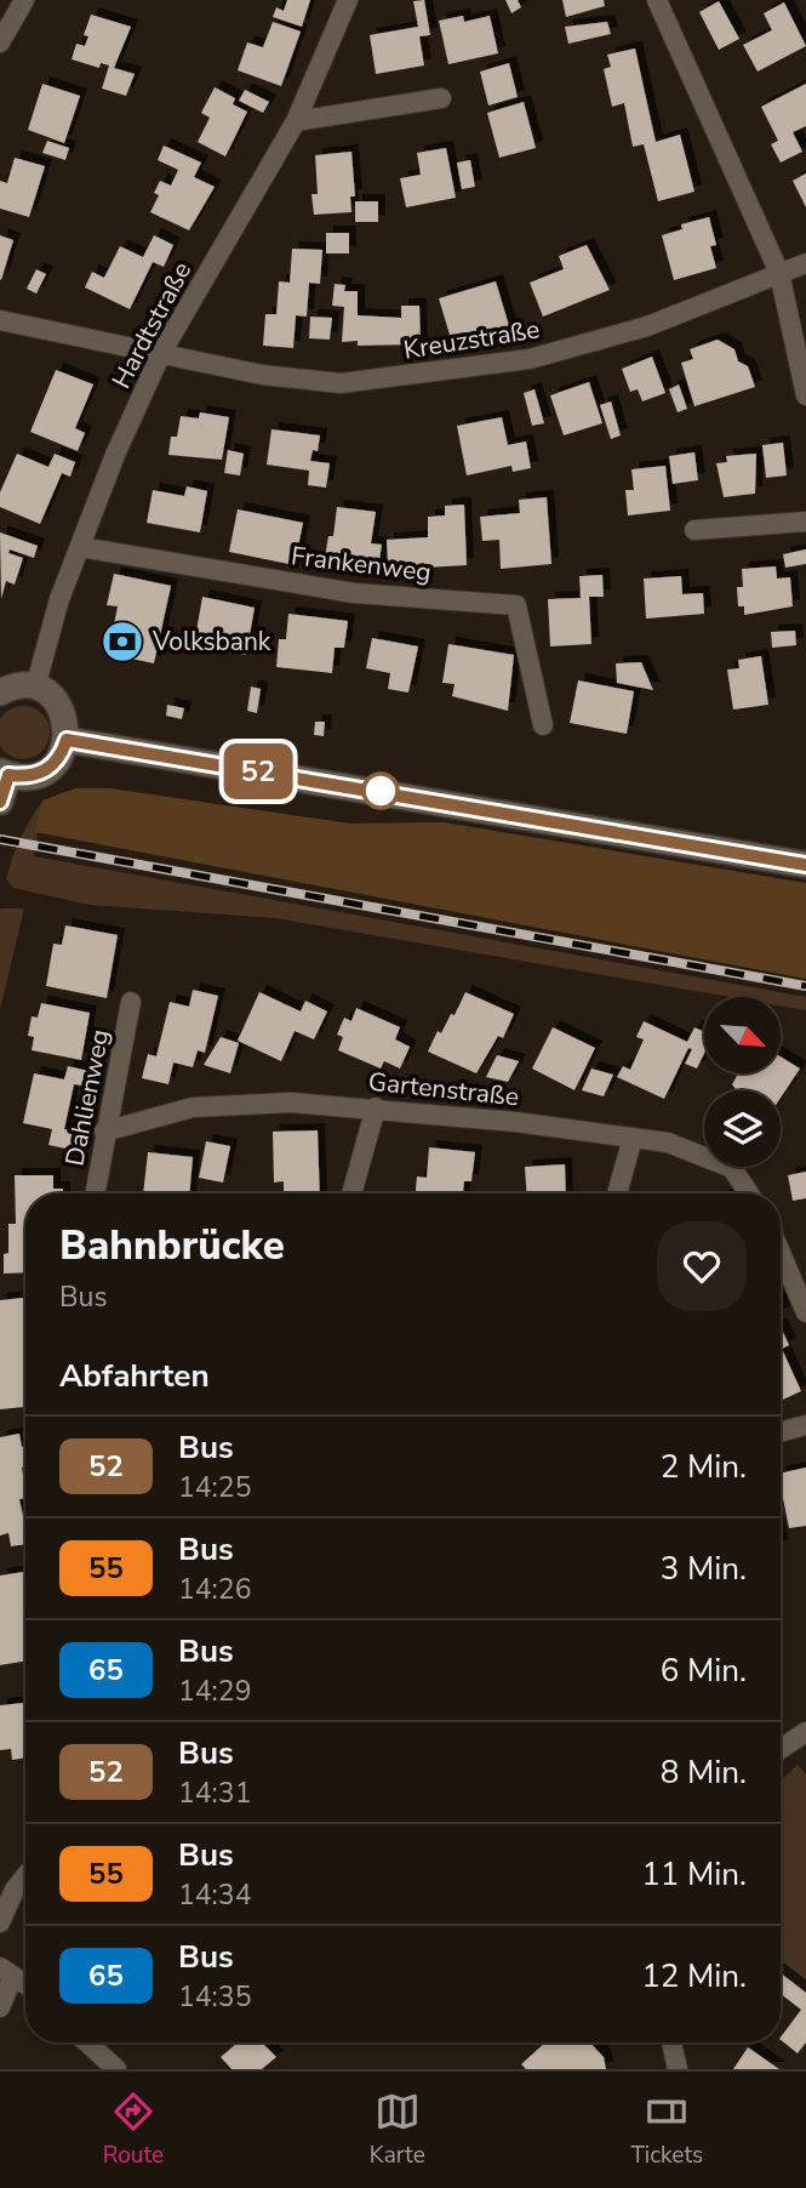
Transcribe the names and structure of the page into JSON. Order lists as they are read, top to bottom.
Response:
{
  "streets": {
    "street": [
      "Hardtstraße",
      "Kreuzstraße",
      "Frankenweg",
      "Gartenstraße",
      "Dahlienweg"
    ]
  },
  "crossings": [
    ["Hardtstraße", "Kreuzstraße"],
    ["Hardtstraße", "Frankenweg"],
    ["Gartenstraße", "Dahlienweg"]
  ],
  "places": {
    "bank": ["Volksbank"]
  },
  "lines": ["bus line 52"],
  "north": "bottom right",
  "page": {
    "on_map": "52",
    "heading": [
      ["Bahnbrücke", "Bus"],
      "Abfahrten"
    ],
    "list": [
      {
        "mark": "52",
        "name": "Bus",
        "note": "14:25",
        "value": "2 Min."
      },
      {
        "mark": "55",
        "name": "Bus",
        "note": "14:26",
        "value": "3 Min."
      },
      {
        "mark": "65",
        "name": "Bus",
        "note": "14:29",
        "value": "6 Min."
      },
      {
        "mark": "52",
        "name": "Bus",
        "note": "14:31",
        "value": "8 Min."
      },
      {
        "mark": "55",
        "name": "Bus",
        "note": "14:34",
        "value": "11 Min."
      },
      {
        "mark": "65",
        "name": "Bus",
        "note": "14:35",
        "value": "12 Min."
      }
    ],
    "tabs": ["Route", "Karte", "Tickets"]
  }
}
